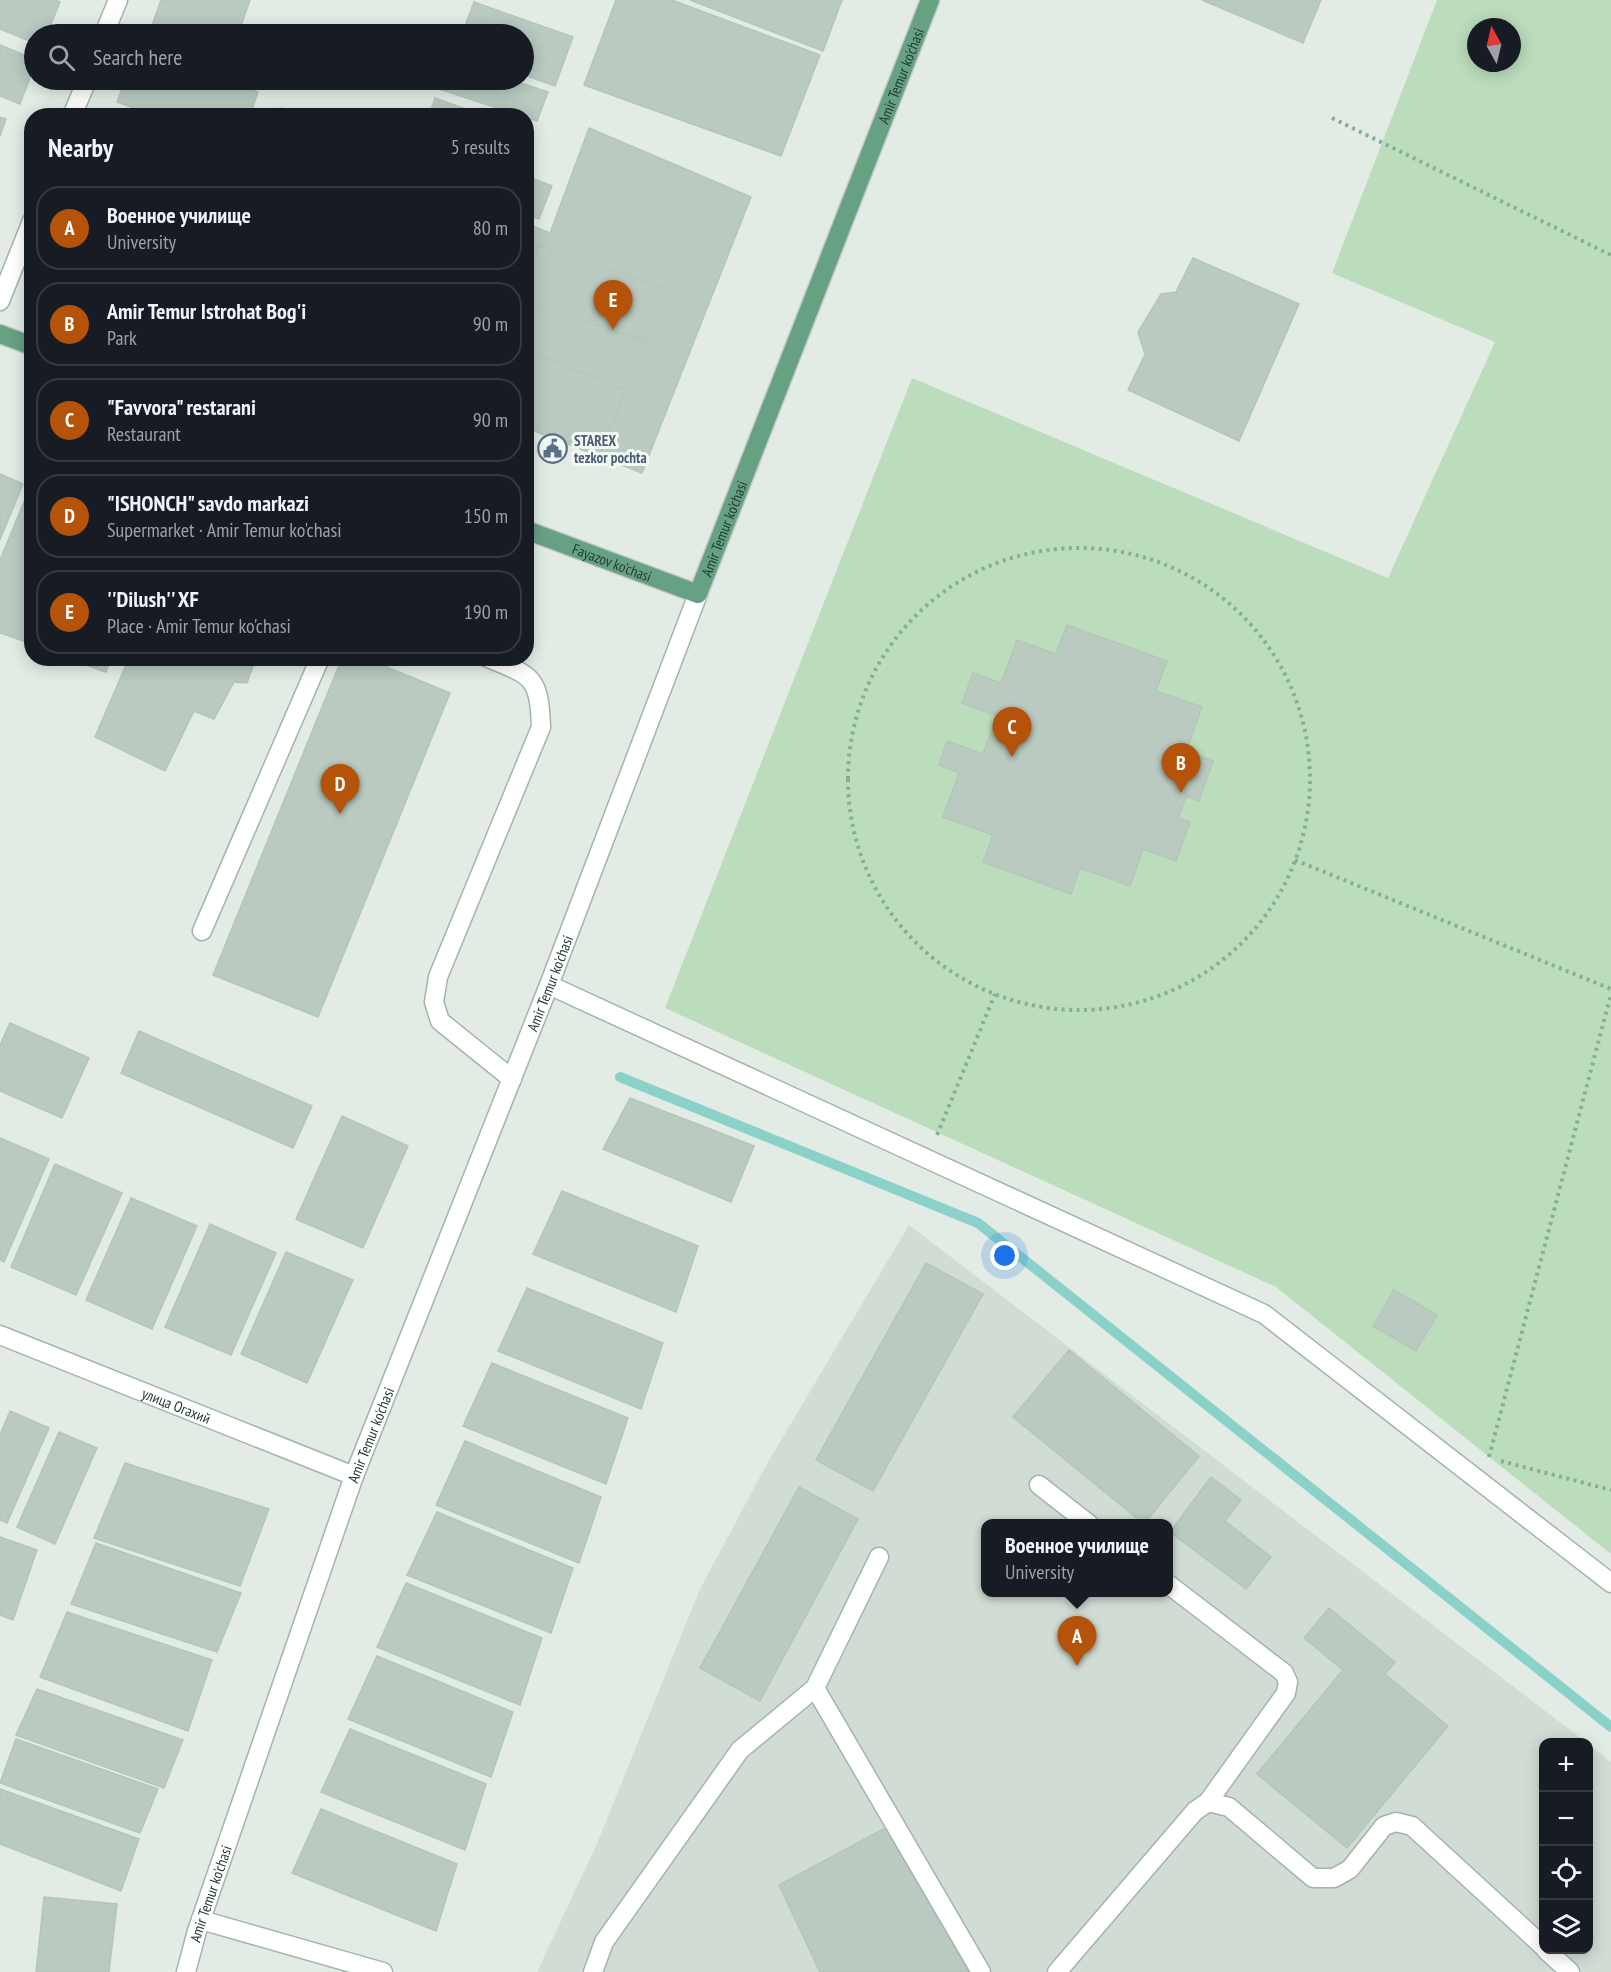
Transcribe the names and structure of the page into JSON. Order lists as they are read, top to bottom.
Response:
{
  "streets": {
    "main road": ["Amir Temur ko'chasi", "Fayazov ko'chasi"],
    "street": ["улица Огахий"]
  },
  "crossings": [
    ["Amir Temur ko'chasi", "Fayazov ko'chasi"],
    ["Amir Temur ko'chasi", "улица Огахий"]
  ],
  "places": {
    "public building": ["STAREX tezkor pochta"]
  },
  "north": "top",
  "page": {
    "search": "Search here",
    "heading": ["Nearby", "5 results"],
    "list": [
      {
        "mark": "A",
        "name": "Военное училище",
        "note": "University",
        "value": "80 m"
      },
      {
        "mark": "B",
        "name": "Amir Temur Istrohat Bog'i",
        "note": "Park",
        "value": "90 m"
      },
      {
        "mark": "C",
        "name": "\"Favvora\" restarani",
        "note": "Restaurant",
        "value": "90 m"
      },
      {
        "mark": "D",
        "name": "\"ISHONCH\" savdo markazi",
        "note": "Supermarket · Amir Temur ko'chasi",
        "value": "150 m"
      },
      {
        "mark": "E",
        "name": "''Dilush'' XF",
        "note": "Place · Amir Temur ko'chasi",
        "value": "190 m"
      }
    ],
    "pins": [
      "E",
      "C",
      "B",
      "D",
      "A"
    ],
    "popup": ["Военное училище", "University"],
    "map_buttons": ["+", "−"]
  }
}
